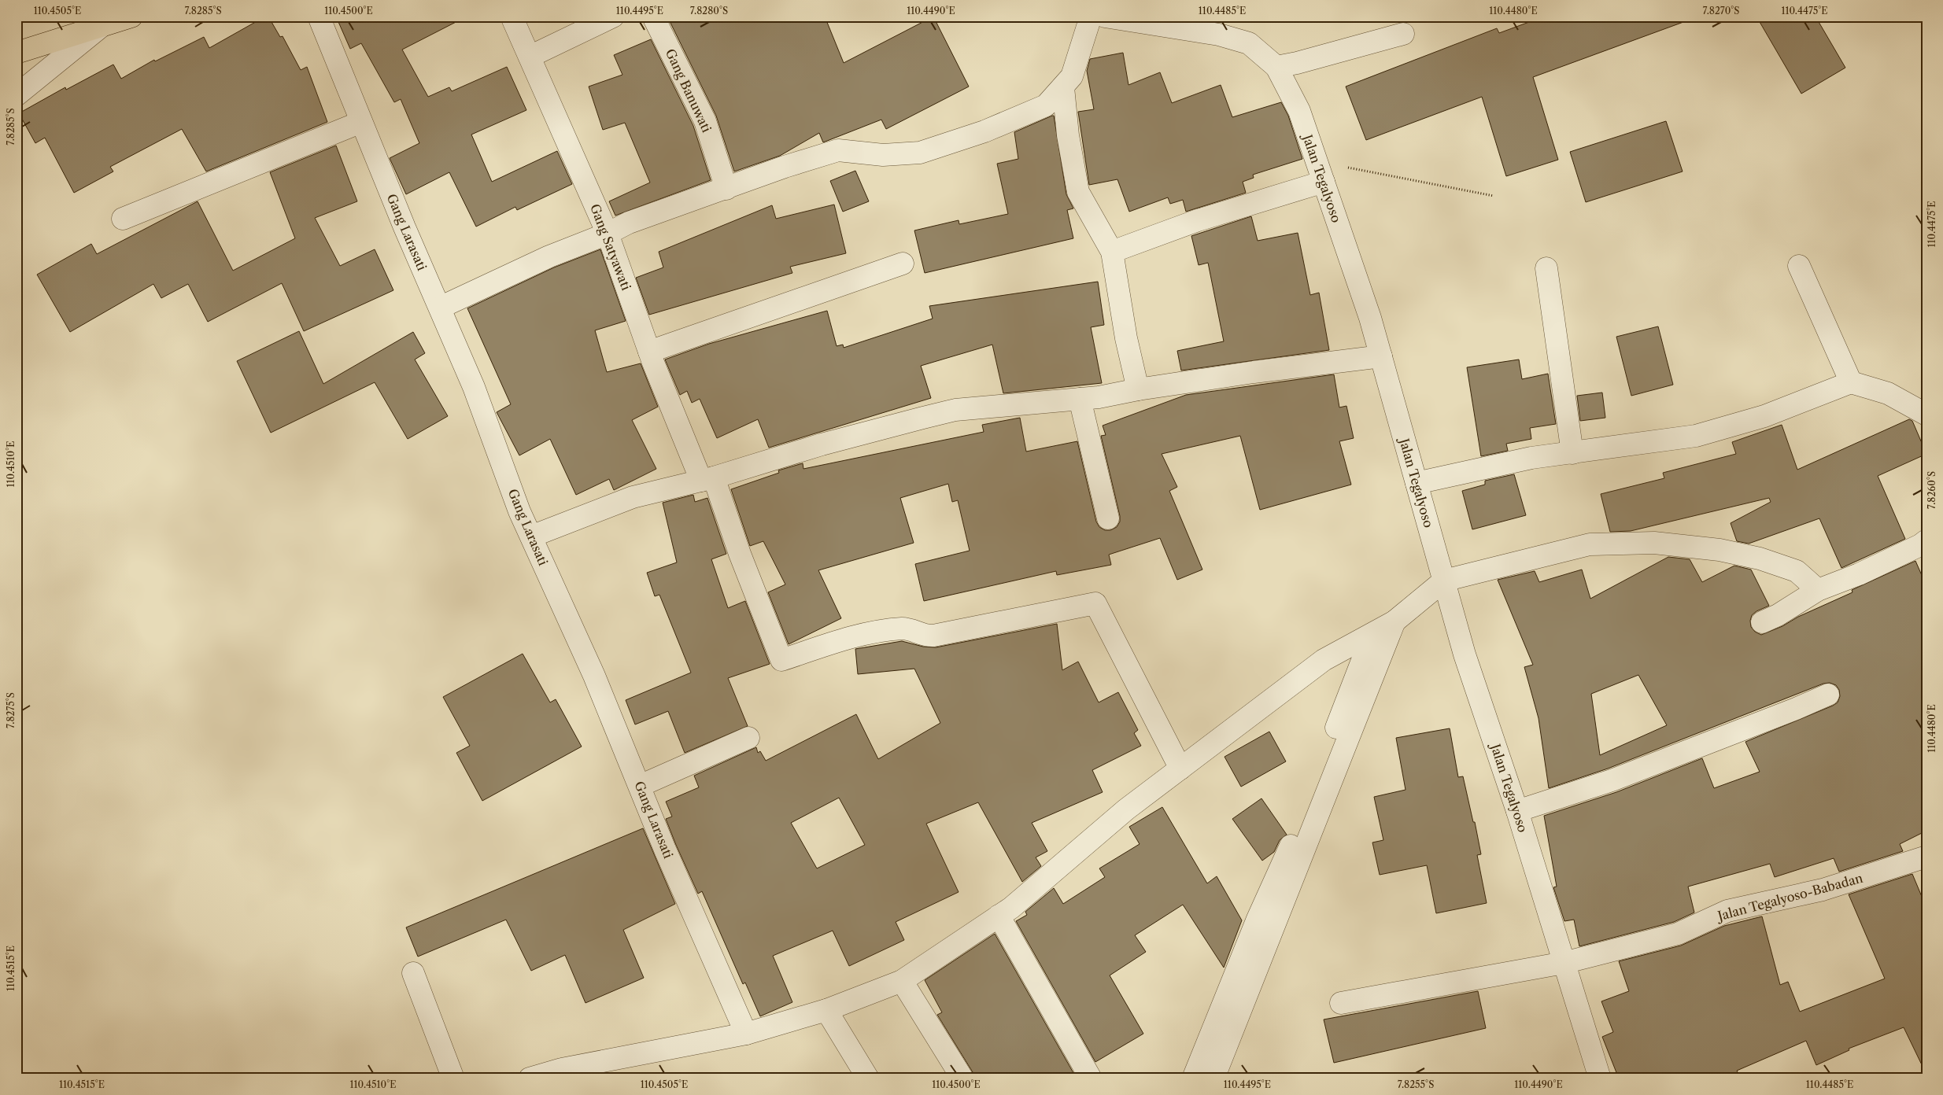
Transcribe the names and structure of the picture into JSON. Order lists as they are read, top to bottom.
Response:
{
  "streets": {
    "street": [
      "Gang Banuwati",
      "Jalan Tegalyoso",
      "Gang Larasati",
      "Gang Satyawati",
      "Jalan Tegalyoso-Babadan"
    ]
  },
  "crossings": [
    ["Jalan Tegalyoso", "Jalan Tegalyoso-Babadan"]
  ],
  "coordinates": [
    "110.4505°E",
    "7.8285°S",
    "110.4500°E",
    "110.4495°E",
    "7.8280°S",
    "110.4490°E",
    "110.4485°E",
    "110.4480°E",
    "7.8270°S",
    "110.4475°E",
    "110.4510°E",
    "7.8260°S",
    "7.8275°S",
    "110.4515°E",
    "7.8255°S"
  ]
}
